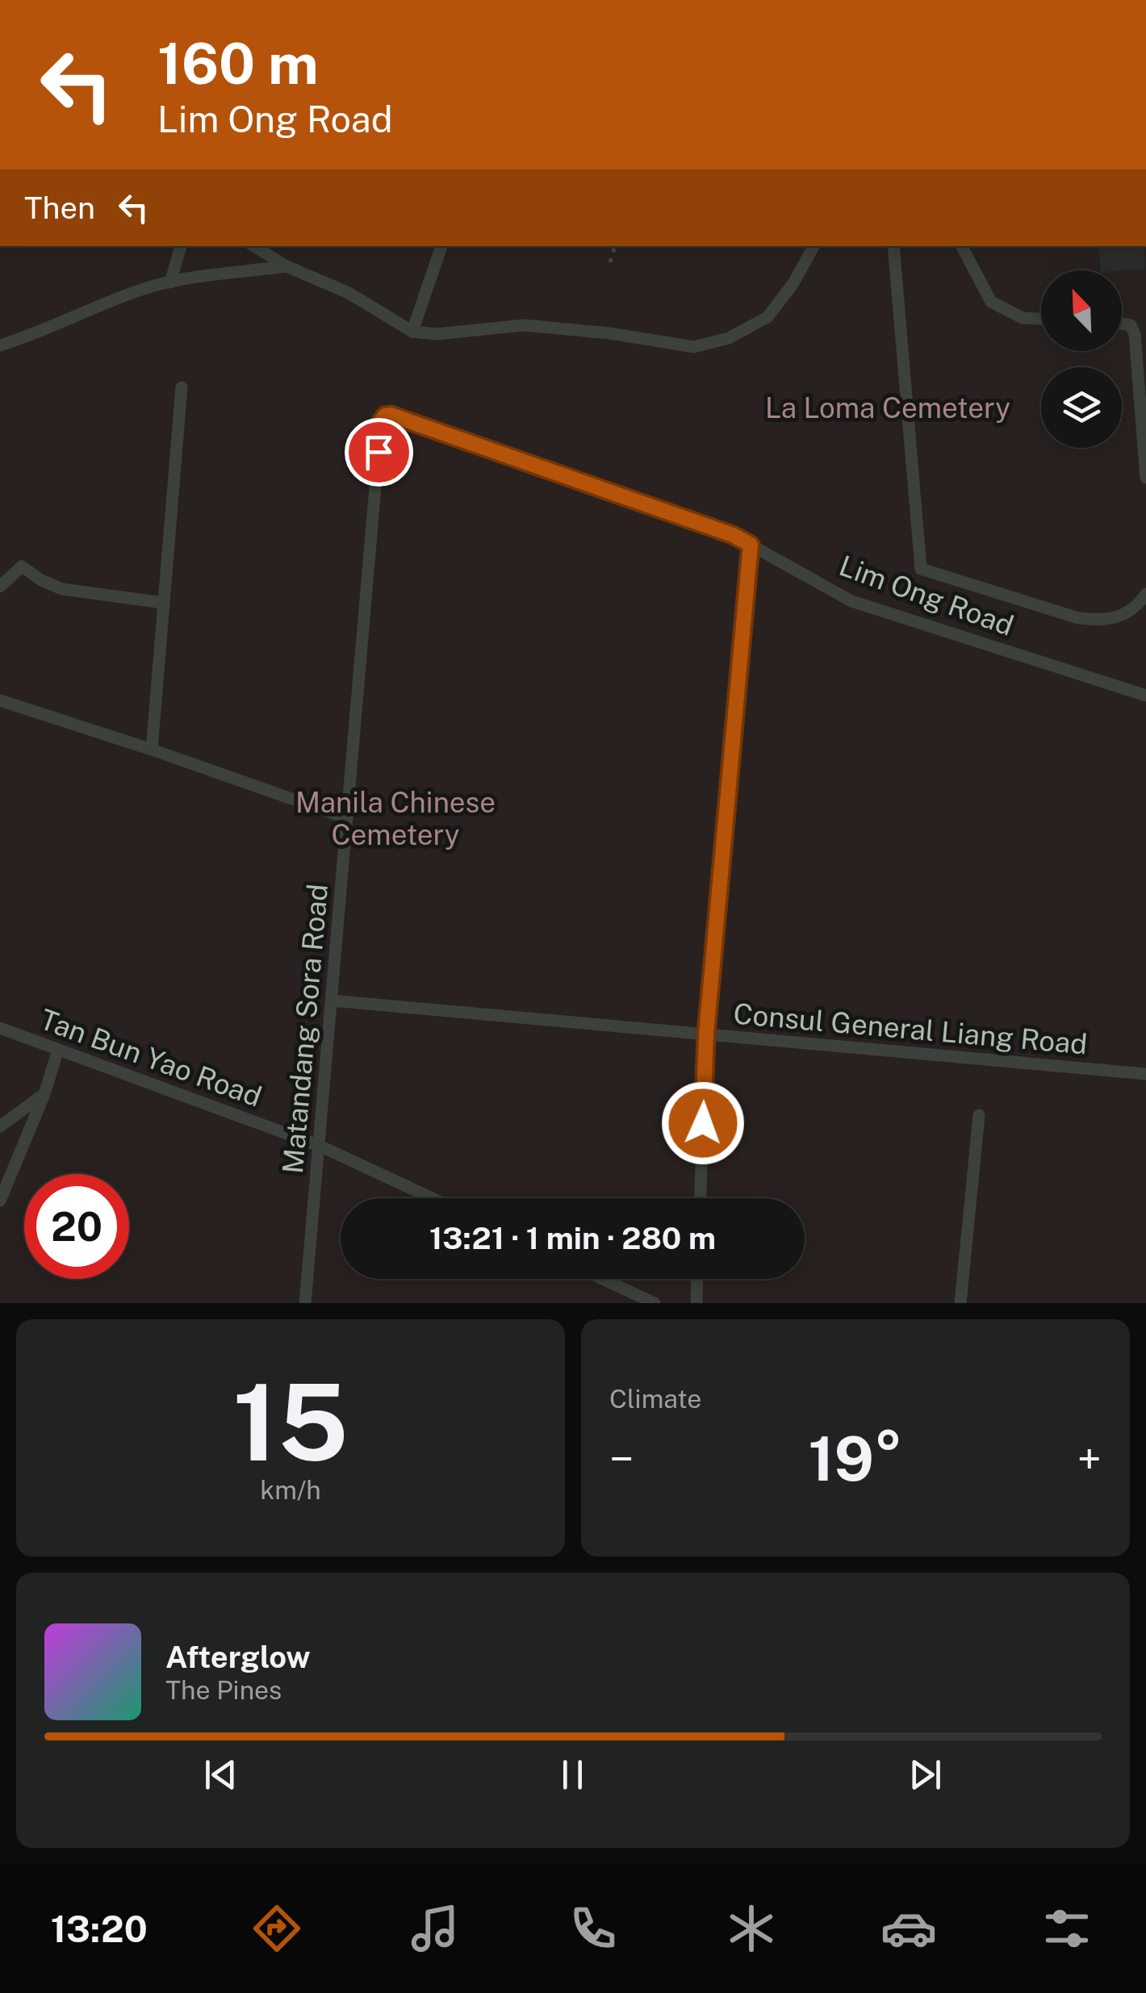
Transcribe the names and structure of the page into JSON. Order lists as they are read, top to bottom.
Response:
{
  "streets": {
    "lane": [
      "Lim Ong Road",
      "Matandang Sora Road",
      "Consul General Liang Road",
      "Tan Bun Yao Road"
    ]
  },
  "crossings": [
    ["Lim Ong Road", "Matandang Sora Road"],
    ["Matandang Sora Road", "Consul General Liang Road"],
    ["Matandang Sora Road", "Tan Bun Yao Road"]
  ],
  "parks": ["La Loma Cemetery", "Manila Chinese Cemetery"],
  "north": "top left",
  "page": {
    "turn": ["160 m", "Lim Ong Road"],
    "then": "Then",
    "limit": "20",
    "trip": "13:21 · 1 min · 280 m",
    "tile": [
      ["15", "km/h"],
      "Climate"
    ],
    "heat": ["−", "19°", "+"],
    "song": ["Afterglow", "The Pines"],
    "tabs": "13:20"
  }
}
